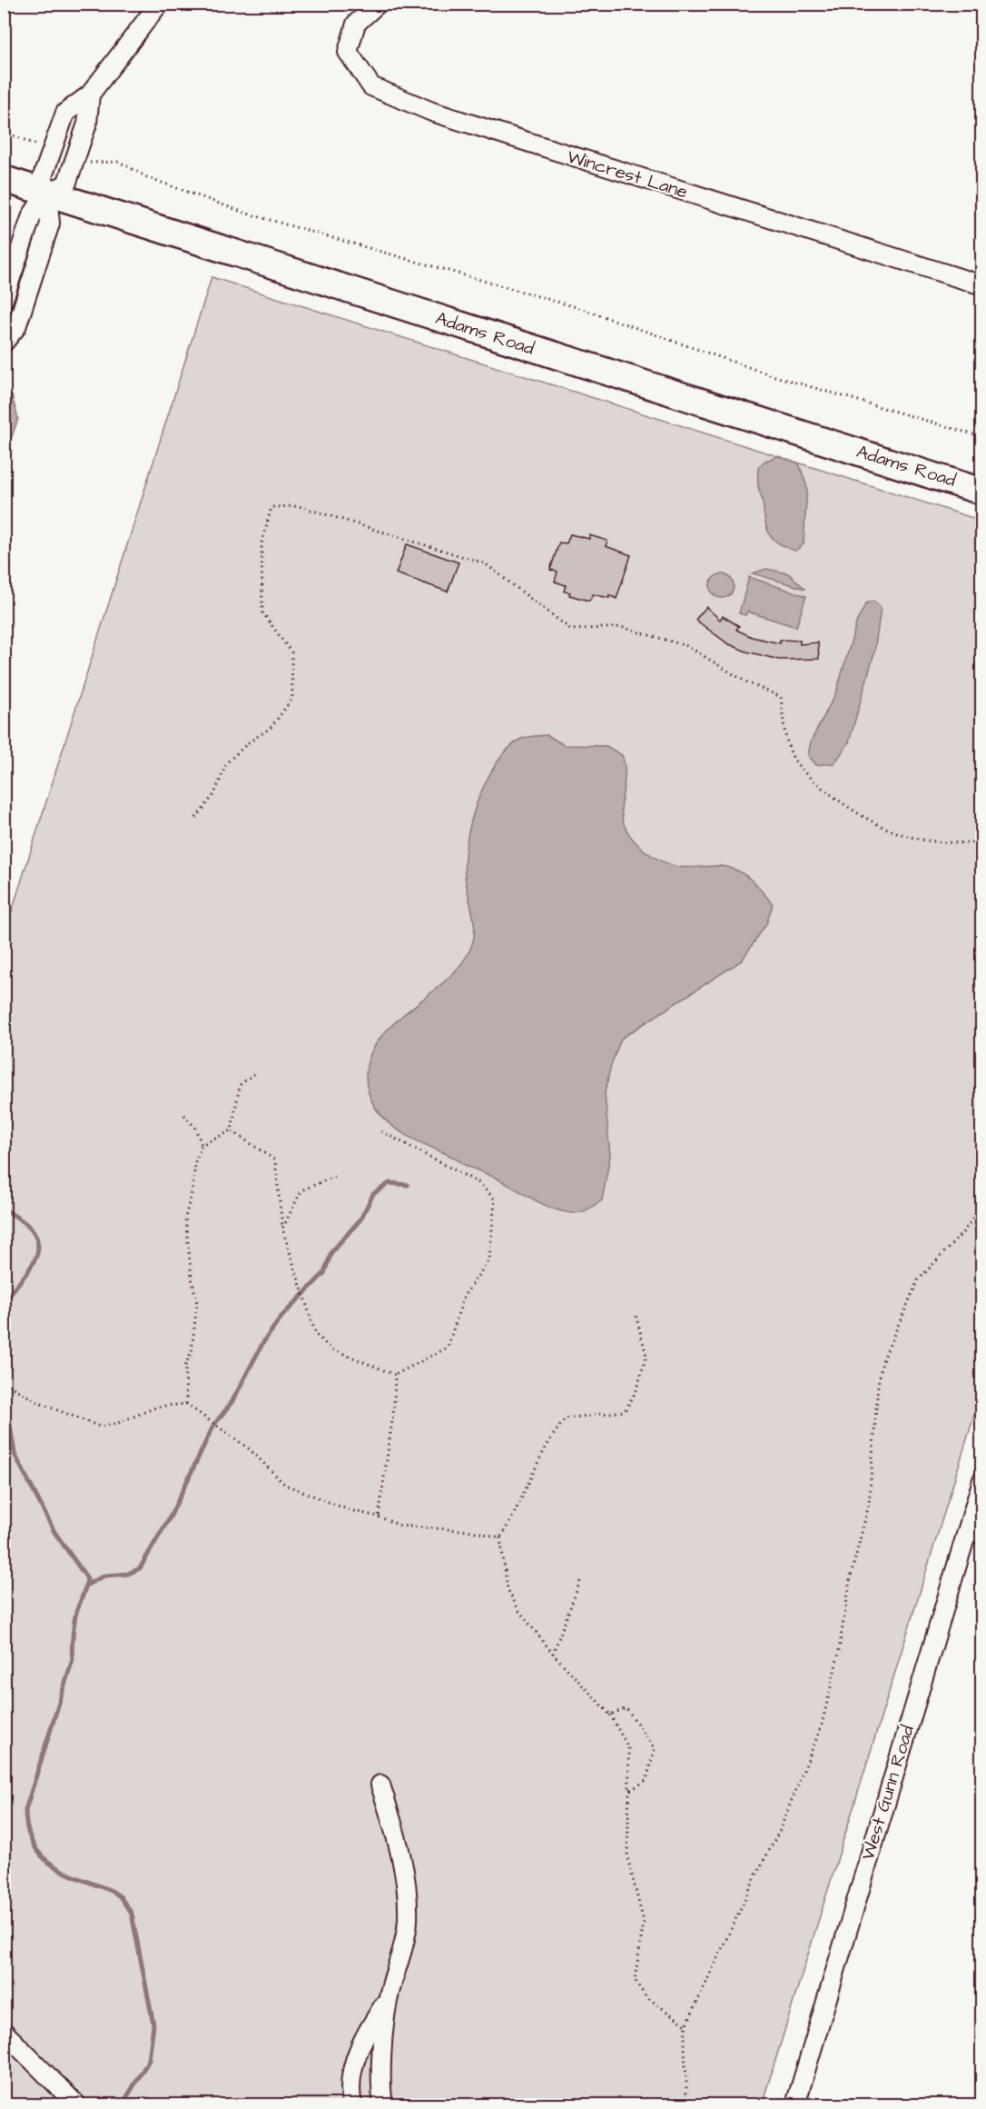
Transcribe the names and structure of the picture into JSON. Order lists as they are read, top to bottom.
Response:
{
  "streets": {
    "main road": ["Adams Road"],
    "street": ["Wincrest Lane", "West Gunn Road"]
  }
}
